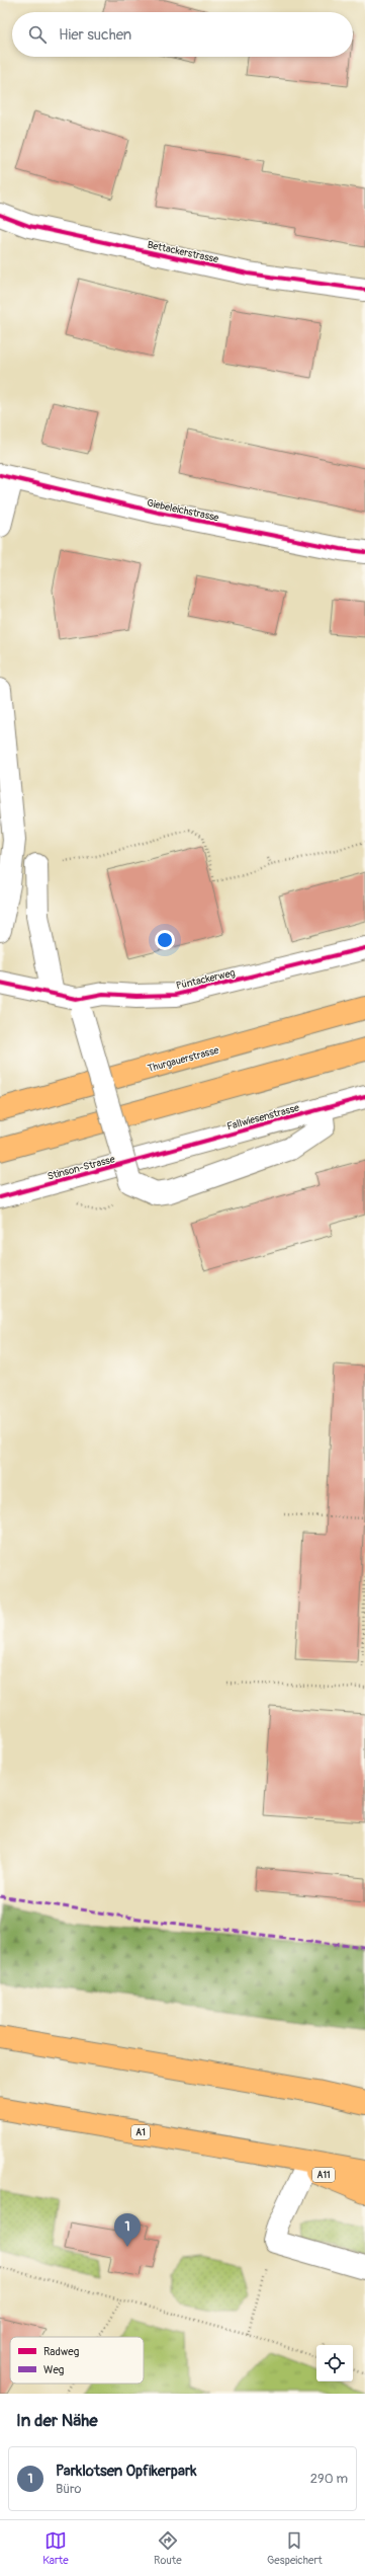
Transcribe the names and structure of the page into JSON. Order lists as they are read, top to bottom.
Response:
{
  "streets": {
    "main road": ["Thurgauerstrasse", "A1", "A11"],
    "street": [
      "Bettackerstrasse",
      "Giebeleichstrasse",
      "Püntackerweg",
      "Fallwiesenstrasse",
      "Stinson-Strasse"
    ]
  },
  "crossings": [
    ["Fallwiesenstrasse", "Stinson-Strasse"],
    ["A1", "A11"]
  ],
  "legend": ["Radweg", "Weg"],
  "page": {
    "search": "Hier suchen",
    "pins": "1",
    "heading": "In der Nähe",
    "list": [
      {
        "mark": "1",
        "name": "Parklotsen Opfikerpark",
        "note": "Büro",
        "value": "290 m"
      }
    ],
    "nav": ["Karte", "Route", "Gespeichert"]
  }
}
